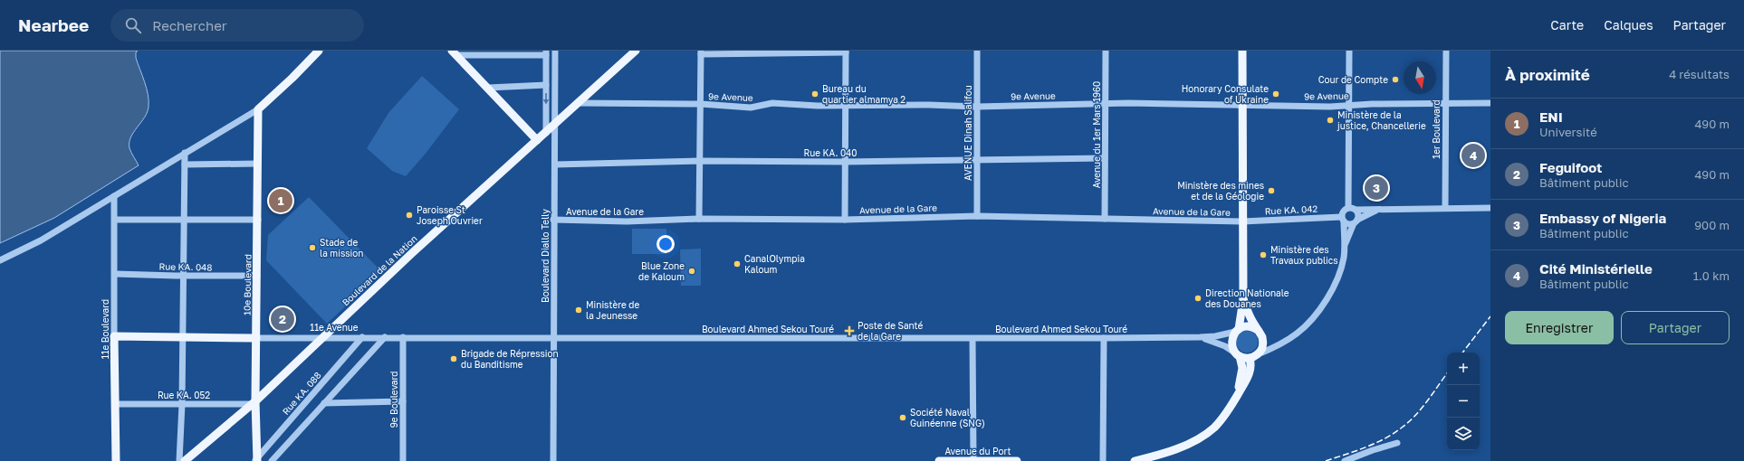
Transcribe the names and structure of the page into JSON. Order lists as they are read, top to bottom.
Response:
{
  "streets": {
    "main road": [
      "Boulevard de la Nation",
      "10e Boulevard",
      "11e Avenue",
      "11e Boulevard",
      "Avenue du Port"
    ],
    "street": [
      "9e Avenue",
      "1er Boulevard",
      "AVENUE Dinah Salifou",
      "Avenue du 1er Mars 1960",
      "Rue KA. 040",
      "Avenue de la Gare",
      "Rue KA. 042",
      "Boulevard Diallo Telly",
      "Rue KA. 048",
      "Boulevard Ahmed Sekou Touré",
      "Rue KA. 088",
      "Rue KA. 052",
      "9e Boulevard"
    ]
  },
  "crossings": [
    ["9e Avenue", "1er Boulevard"],
    ["9e Avenue", "AVENUE Dinah Salifou"],
    ["9e Avenue", "Avenue du 1er Mars 1960"],
    ["9e Avenue", "Boulevard de la Nation"],
    ["AVENUE Dinah Salifou", "Rue KA. 040"],
    ["AVENUE Dinah Salifou", "Avenue de la Gare"],
    ["Avenue du 1er Mars 1960", "Rue KA. 040"],
    ["Avenue du 1er Mars 1960", "Avenue de la Gare"],
    ["Rue KA. 040", "Boulevard Diallo Telly"],
    ["Avenue de la Gare", "Rue KA. 042"],
    ["Avenue de la Gare", "Boulevard Diallo Telly"],
    ["Boulevard Diallo Telly", "Boulevard de la Nation"],
    ["Boulevard Diallo Telly", "11e Avenue"],
    ["Boulevard Diallo Telly", "Boulevard Ahmed Sekou Touré"],
    ["Rue KA. 048", "10e Boulevard"],
    ["Rue KA. 048", "11e Boulevard"],
    ["Boulevard de la Nation", "10e Boulevard"],
    ["Boulevard de la Nation", "11e Avenue"],
    ["Boulevard de la Nation", "Rue KA. 052"],
    ["10e Boulevard", "11e Avenue"],
    ["10e Boulevard", "Rue KA. 088"],
    ["10e Boulevard", "Rue KA. 052"],
    ["11e Avenue", "11e Boulevard"],
    ["11e Avenue", "Boulevard Ahmed Sekou Touré"],
    ["11e Avenue", "Rue KA. 088"],
    ["11e Avenue", "9e Boulevard"],
    ["11e Boulevard", "Rue KA. 052"]
  ],
  "places": {
    "other": [
      "Cour de Compte",
      "Bureau du quartier almamya 2",
      "Honorary Consulate of Ukraine",
      "Ministère de la justice, Chancellerie",
      "Ministère des mines et de la Géologie",
      "Paroisse St Joseph Ouvrier",
      "Stade de la mission",
      "Ministère des Travaux publics",
      "CanalOlympia Kaloum",
      "Blue Zone de Kaloum",
      "Direction Nationale des Douanes",
      "Ministère de la Jeunesse",
      "Brigade de Répression du Banditisme",
      "Société Naval Guinéenne (SNG)"
    ],
    "health": ["Poste de Santé de la Gare"]
  },
  "north": "bottom",
  "page": {
    "header": "Nearbee",
    "search": "Rechercher",
    "nav": ["Carte", "Calques", "Partager"],
    "heading": ["À proximité", "4 résultats"],
    "list": [
      {
        "mark": "1",
        "name": "ENI",
        "note": "Université",
        "value": "490 m"
      },
      {
        "mark": "2",
        "name": "Feguifoot",
        "note": "Bâtiment public",
        "value": "490 m"
      },
      {
        "mark": "3",
        "name": "Embassy of Nigeria",
        "note": "Bâtiment public",
        "value": "900 m"
      },
      {
        "mark": "4",
        "name": "Cité Ministérielle",
        "note": "Bâtiment public",
        "value": "1.0 km"
      }
    ],
    "pins": [
      "4",
      "3",
      "1",
      "2"
    ],
    "buttons": ["Enregistrer", "Partager"],
    "map_buttons": ["+", "−"]
  }
}
